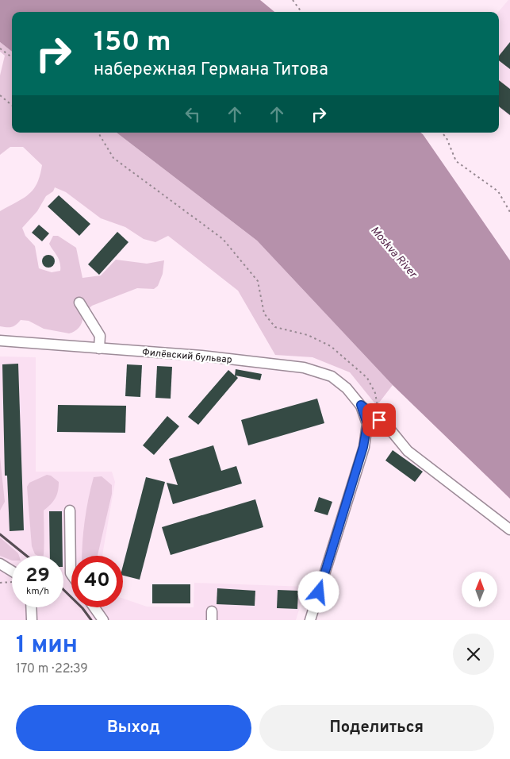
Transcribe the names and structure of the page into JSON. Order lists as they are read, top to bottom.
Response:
{
  "streets": {
    "street": ["Филёвский бульвар"]
  },
  "water": ["Moskva River"],
  "north": "top",
  "page": {
    "turn": ["150 m", "набережная Германа Титова"],
    "speed": "29 km/h",
    "limit": "40",
    "heading": ["1 мин", "170 m · 22:39"],
    "buttons": ["Выход", "Поделиться"]
  }
}
